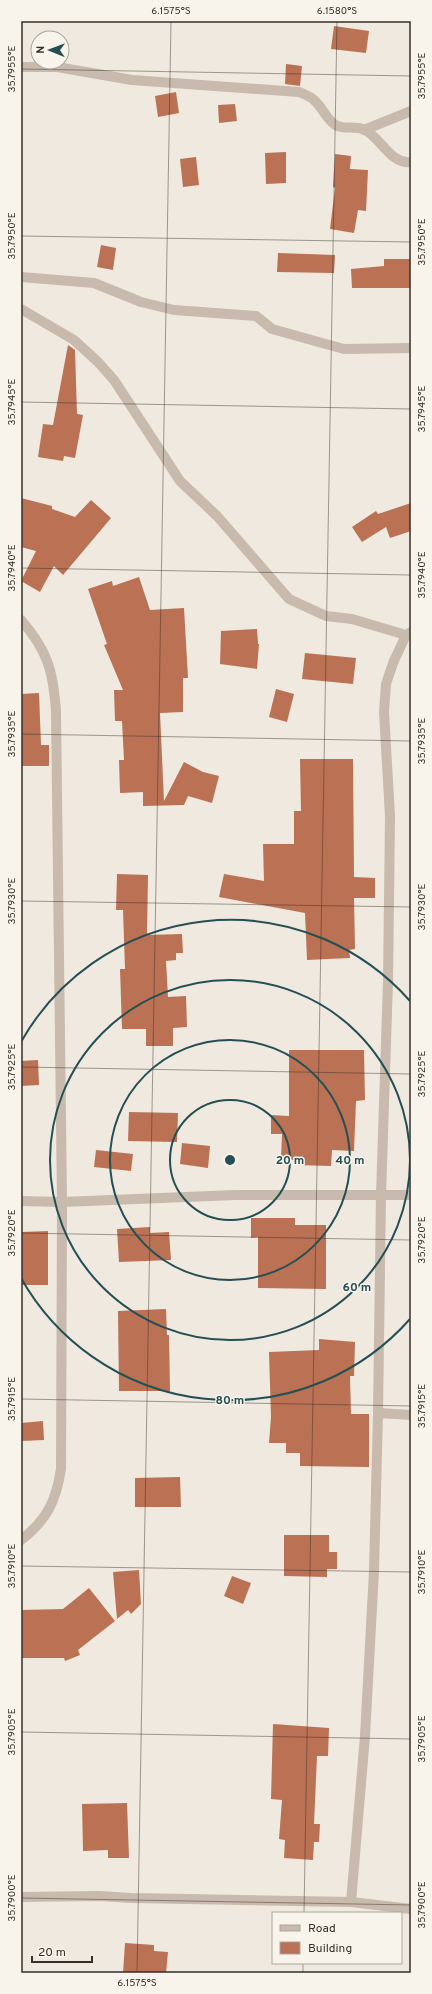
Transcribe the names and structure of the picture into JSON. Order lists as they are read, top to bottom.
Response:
{
  "legend": ["Road", "Building"],
  "scale_bar": "20 m",
  "north": "left",
  "coordinates": [
    "6.1575°S",
    "6.1580°S",
    "35.7955°E",
    "35.7950°E",
    "35.7945°E",
    "35.7940°E",
    "35.7935°E",
    "35.7930°E",
    "35.7925°E",
    "35.7920°E",
    "35.7915°E",
    "35.7910°E",
    "35.7905°E",
    "35.7900°E"
  ],
  "rings": [
    "20 m",
    "40 m",
    "60 m",
    "80 m"
  ]
}
